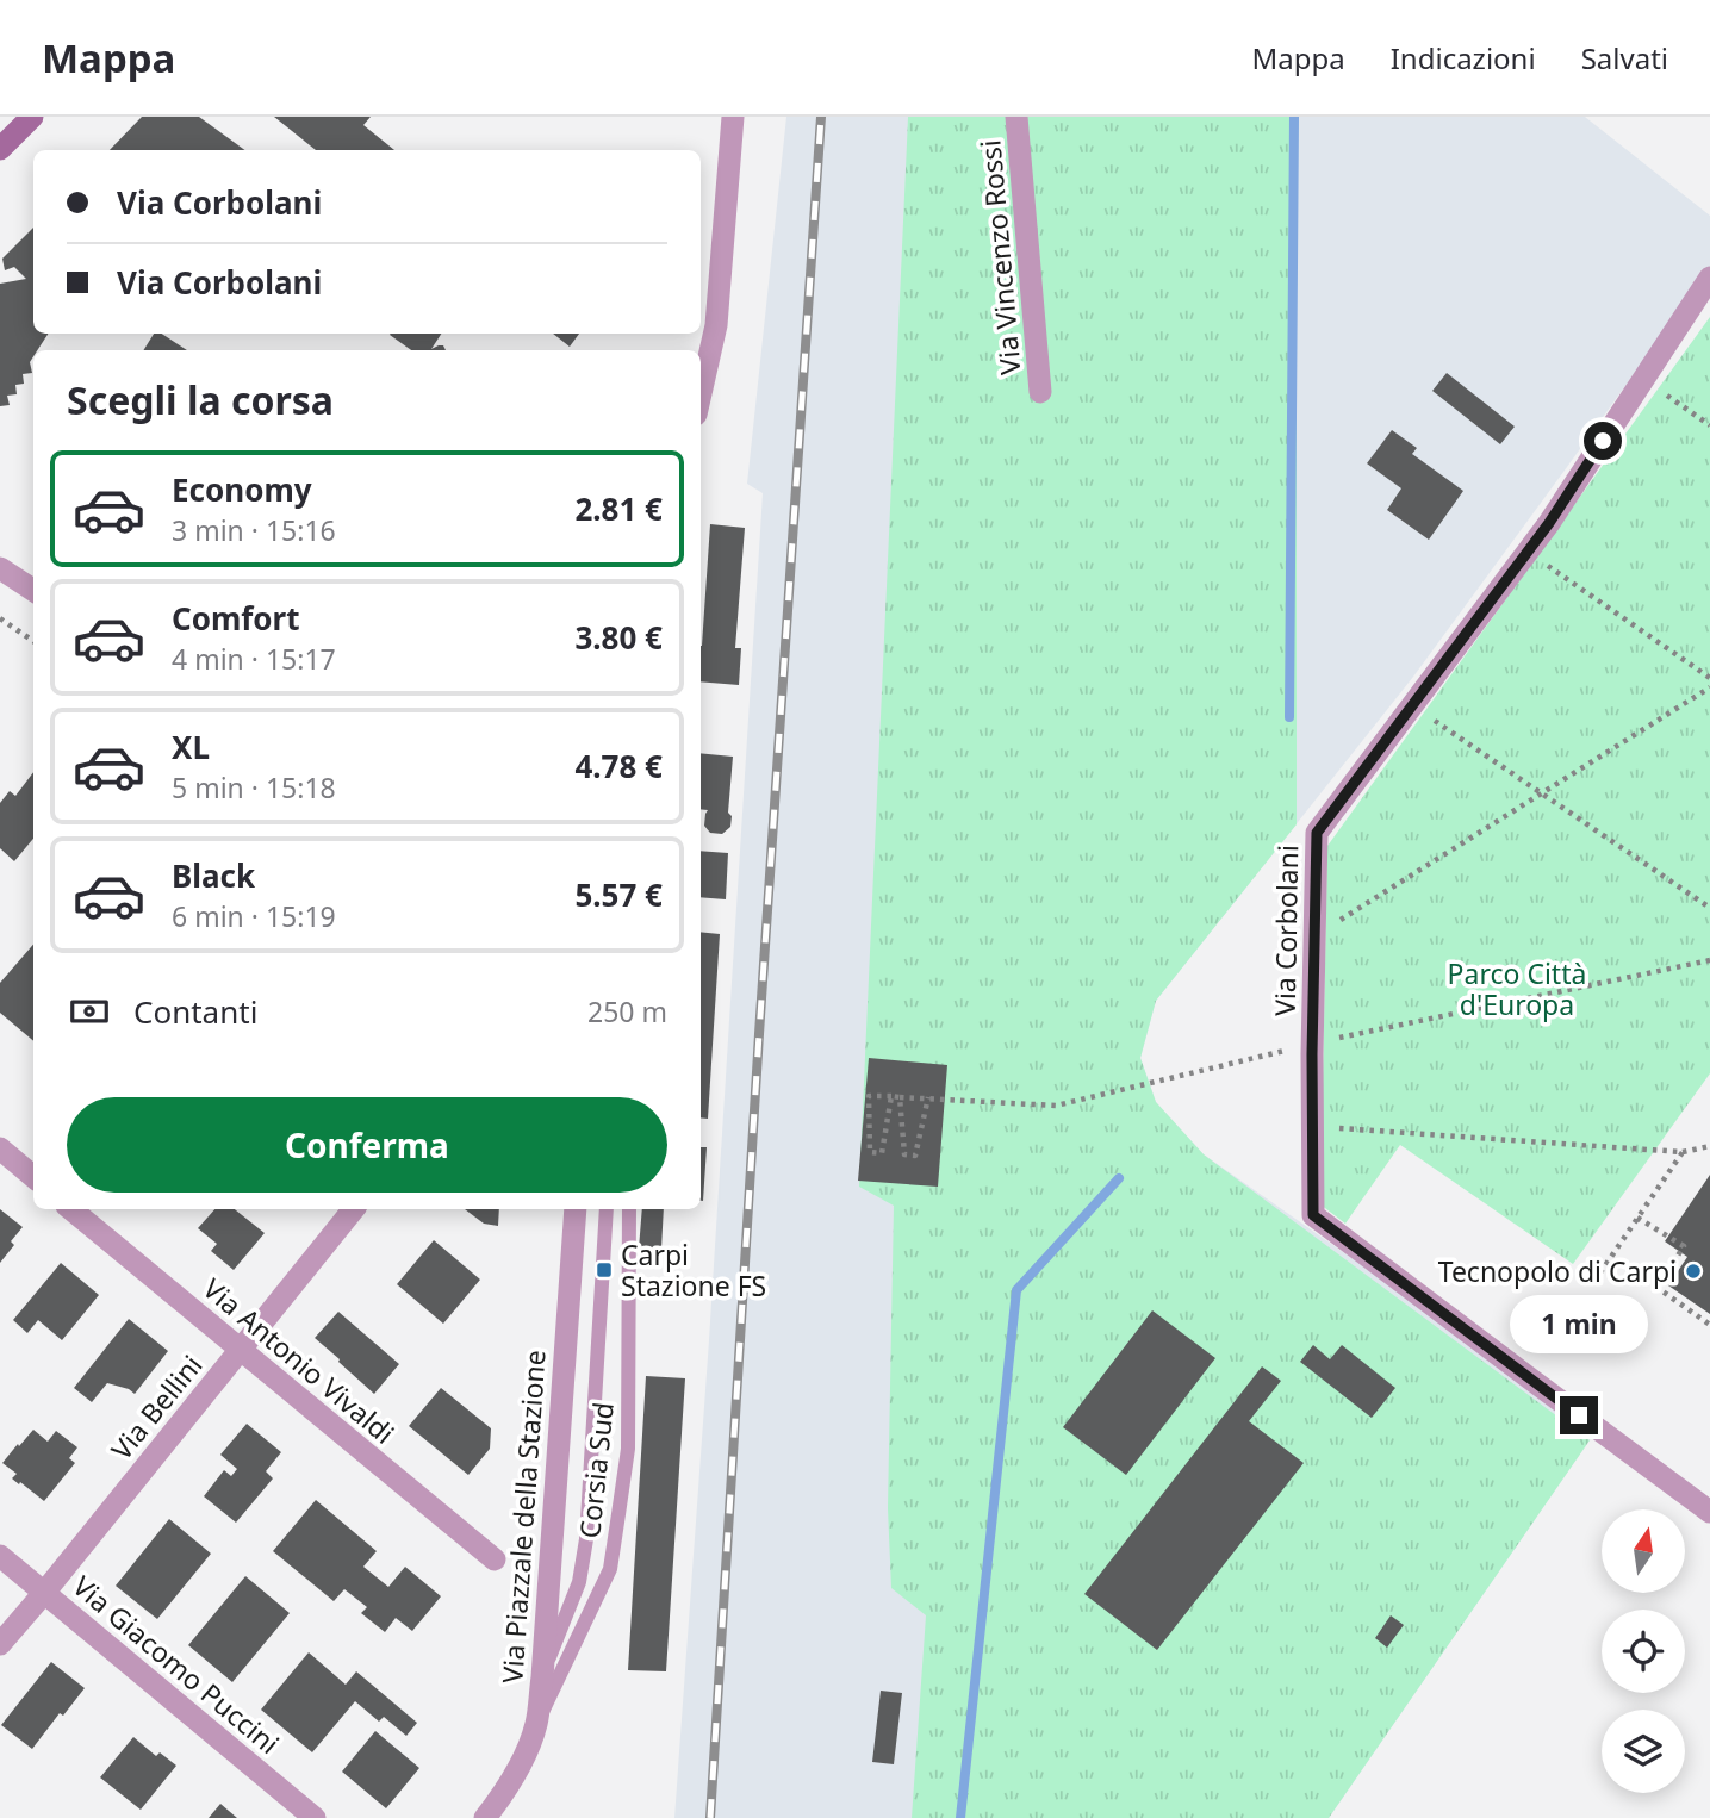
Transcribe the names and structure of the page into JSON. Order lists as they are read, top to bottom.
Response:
{
  "streets": {
    "street": [
      "Via Vincenzo Rossi",
      "Via Corbolani",
      "Via Antonio Vivaldi",
      "Via Bellini",
      "Via Piazzale della Stazione",
      "Via Giacomo Puccini"
    ],
    "lane": ["Corsia Sud"]
  },
  "crossings": [
    ["Via Antonio Vivaldi", "Via Bellini"],
    ["Via Bellini", "Via Giacomo Puccini"],
    ["Corsia Sud", "Via Piazzale della Stazione"]
  ],
  "parks": ["Parco Città d'Europa"],
  "places": {
    "transit": ["Carpi Stazione FS"],
    "other": ["Tecnopolo di Carpi"]
  },
  "north": "top",
  "page": {
    "header": "Mappa",
    "nav": ["Mappa", "Indicazioni", "Salvati"],
    "banner": ["Via Corbolani", "Via Corbolani"],
    "heading": "Scegli la corsa",
    "list": [
      {
        "name": "Economy",
        "note": "3 min · 15:16",
        "value": "2.81 €"
      },
      {
        "name": "Comfort",
        "note": "4 min · 15:17",
        "value": "3.80 €"
      },
      {
        "name": "XL",
        "note": "5 min · 15:18",
        "value": "4.78 €"
      },
      {
        "name": "Black",
        "note": "6 min · 15:19",
        "value": "5.57 €"
      }
    ],
    "pay": ["Contanti", "250 m"],
    "buttons": "Conferma",
    "bubble": "1 min"
  }
}
